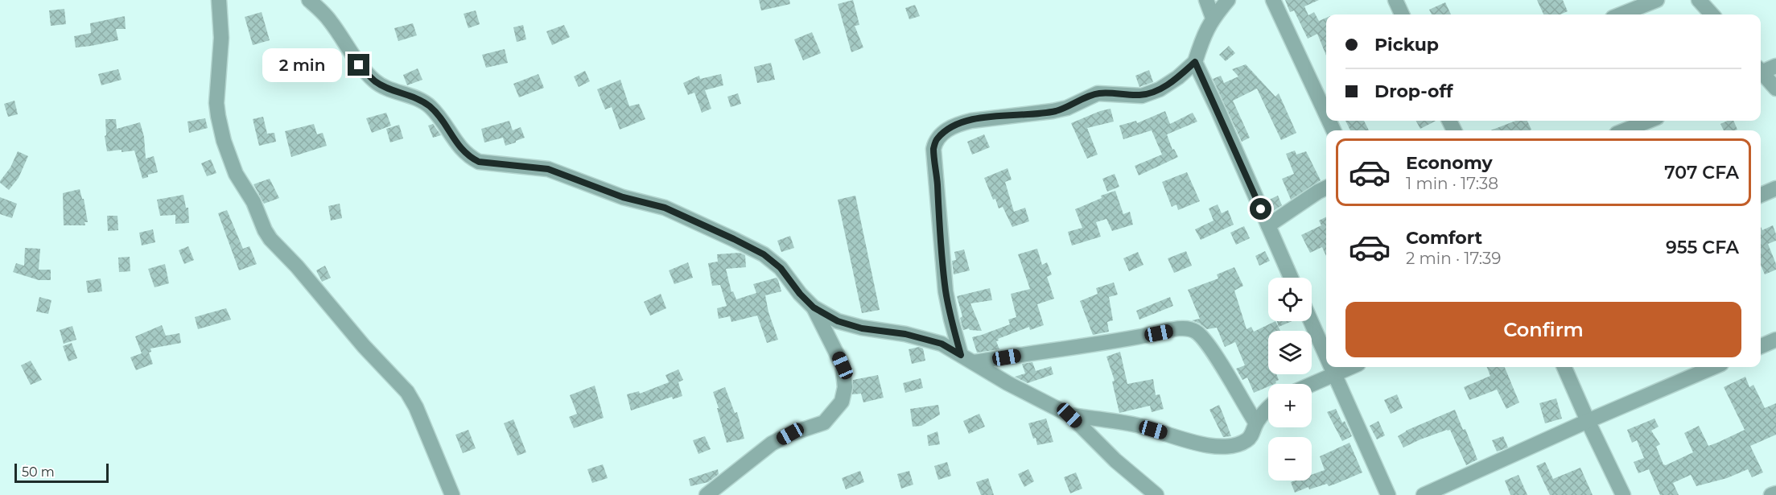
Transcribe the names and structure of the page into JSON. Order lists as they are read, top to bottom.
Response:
{
  "scale_bar": "50 m",
  "page": {
    "banner": ["Pickup", "Drop-off"],
    "bubble": "2 min",
    "list": [
      {
        "name": "Economy",
        "note": "1 min · 17:38",
        "value": "707 CFA"
      },
      {
        "name": "Comfort",
        "note": "2 min · 17:39",
        "value": "955 CFA"
      }
    ],
    "map_buttons": ["+", "−"],
    "buttons": "Confirm",
    "scale": "50 m"
  }
}
